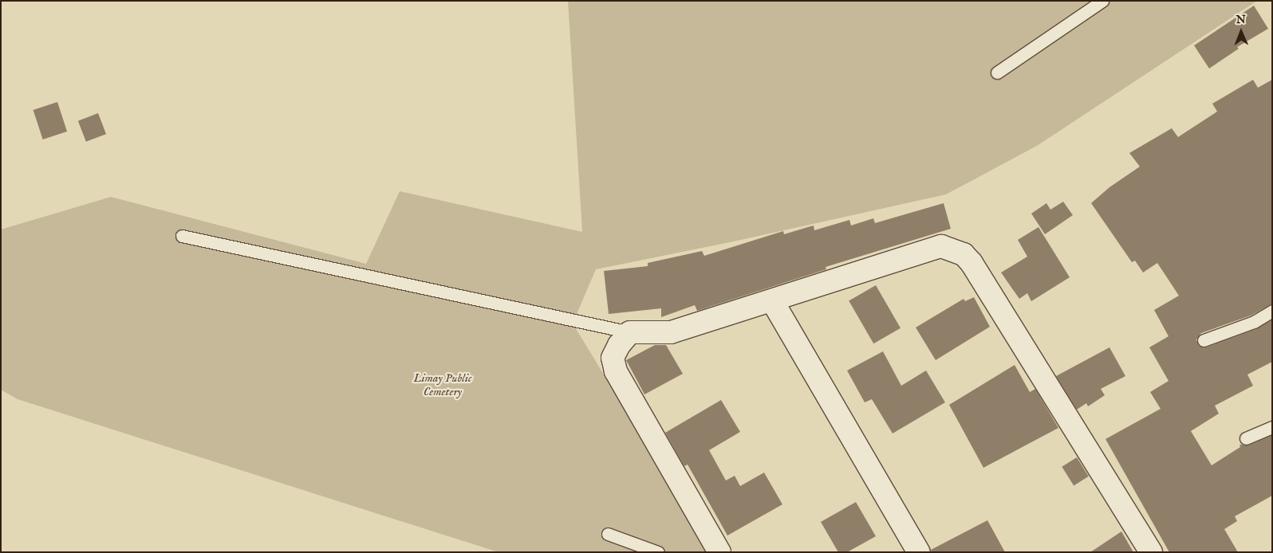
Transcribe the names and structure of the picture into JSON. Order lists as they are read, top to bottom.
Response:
{
  "parks": ["Limay Public Cemetery"],
  "north": "top"
}
